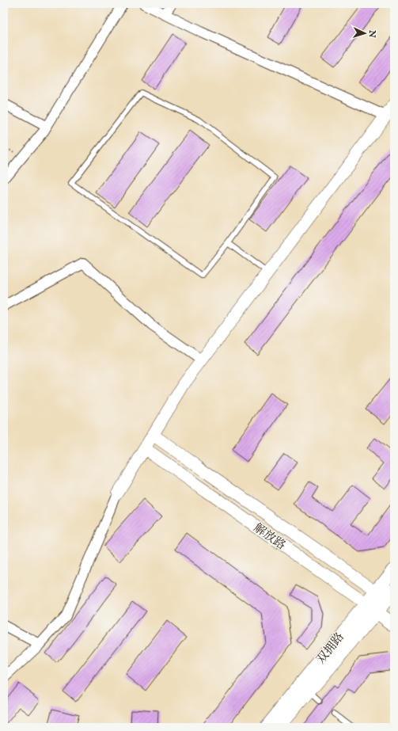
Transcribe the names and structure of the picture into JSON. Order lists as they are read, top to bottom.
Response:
{
  "streets": {
    "main road": ["解放路", "双拥路"]
  },
  "crossings": [
    ["解放路", "双拥路"]
  ],
  "north": "right"
}
